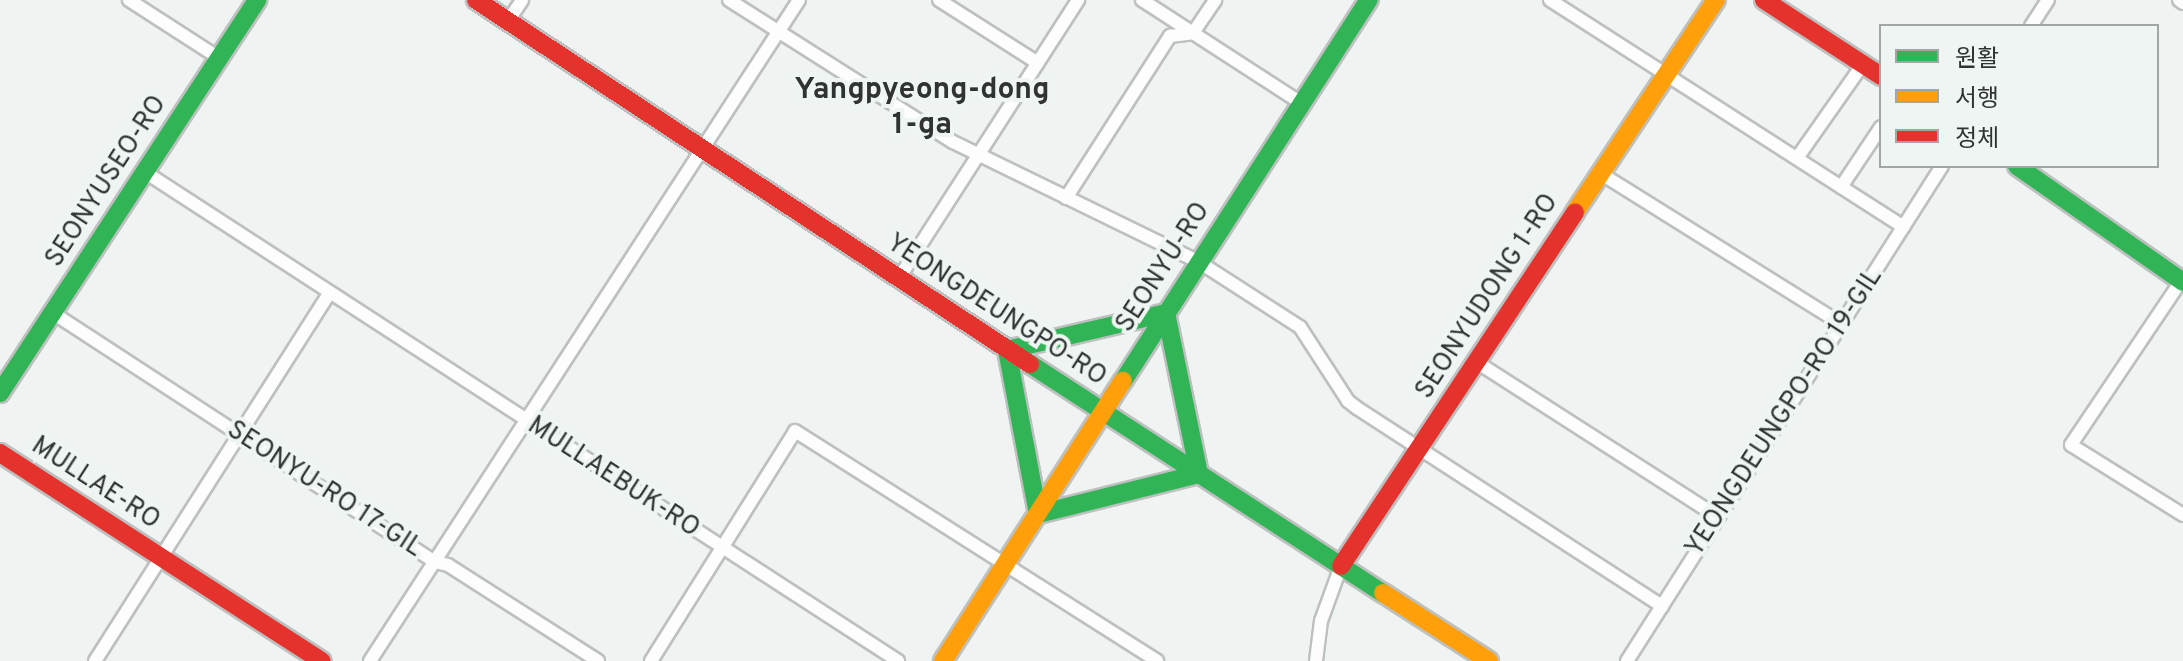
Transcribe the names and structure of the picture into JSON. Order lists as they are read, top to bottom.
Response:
{
  "streets": {
    "main road": [
      "SEONYUSEO-RO",
      "SEONYU-RO",
      "SEONYUDONG 1-RO",
      "YEONGDEUNGPO-RO",
      "MULLAE-RO"
    ],
    "street": ["YEONGDEUNGPO-RO 19-GIL", "MULLAEBUK-RO", "SEONYU-RO 17-GIL"]
  },
  "crossings": [
    ["SEONYUSEO-RO", "MULLAEBUK-RO"],
    ["SEONYUSEO-RO", "SEONYU-RO 17-GIL"],
    ["SEONYU-RO", "YEONGDEUNGPO-RO"],
    ["SEONYUDONG 1-RO", "YEONGDEUNGPO-RO"],
    ["MULLAE-RO", "SEONYU-RO 17-GIL"]
  ],
  "districts": ["Yangpyeong-dong 1-ga"],
  "legend": ["원활", "서행", "정체"]
}
